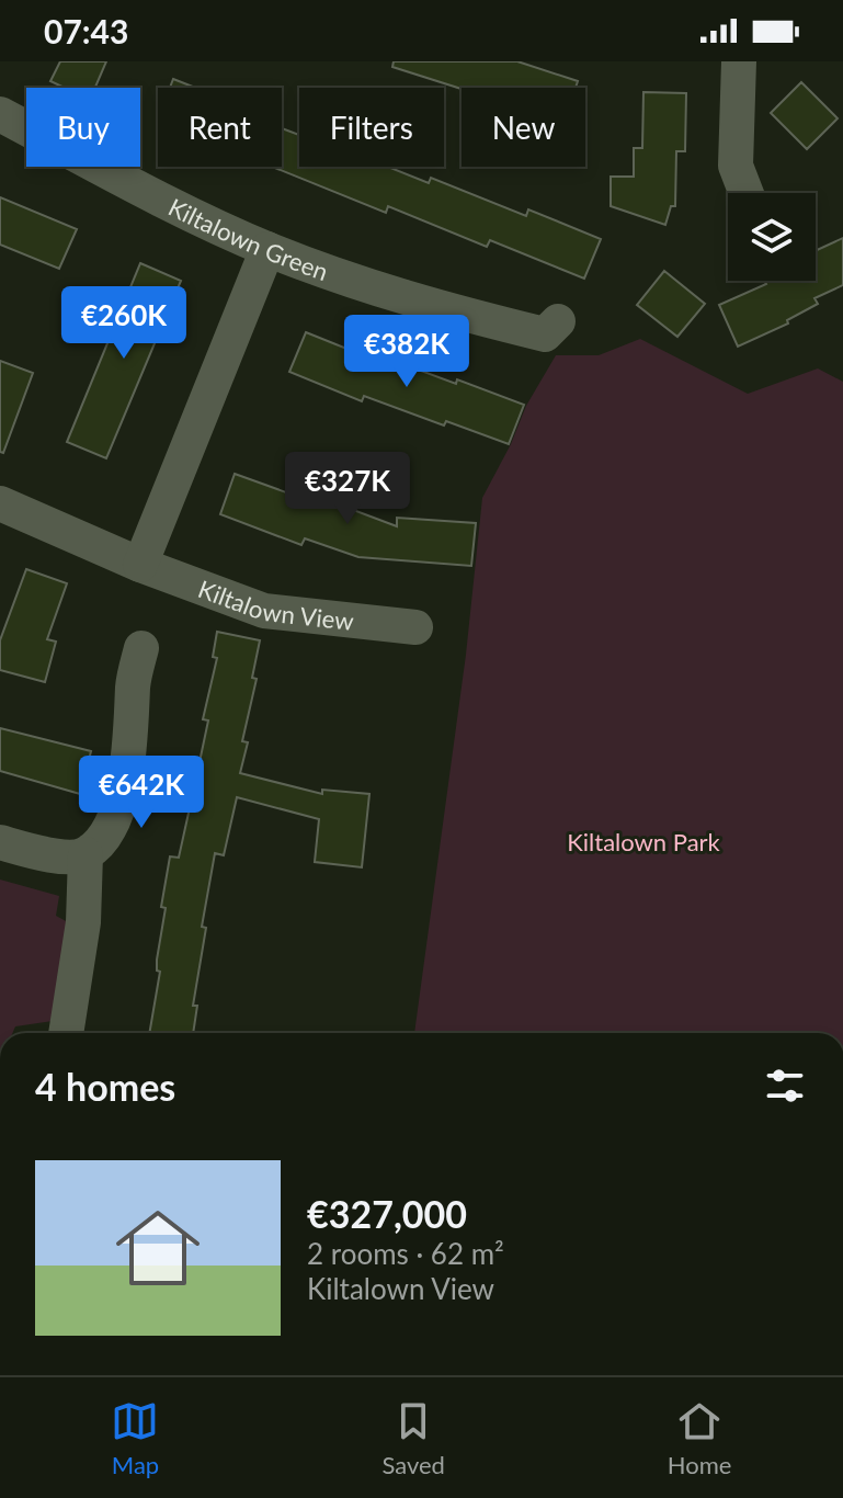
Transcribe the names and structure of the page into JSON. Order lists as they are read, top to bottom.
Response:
{
  "streets": {
    "street": ["Kiltalown Green", "Kiltalown View"]
  },
  "parks": ["Kiltalown Park"],
  "page": {
    "status": "07:43",
    "chip": [
      "Buy",
      "Rent",
      "Filters",
      "New"
    ],
    "price": [
      "€260K",
      "€382K",
      "€327K",
      "€642K"
    ],
    "heading": "4 homes",
    "list": [
      {
        "name": "€327,000",
        "note": "2 rooms · 62 m² · Kiltalown View"
      }
    ],
    "tabs": ["Map", "Saved", "Home"]
  }
}
